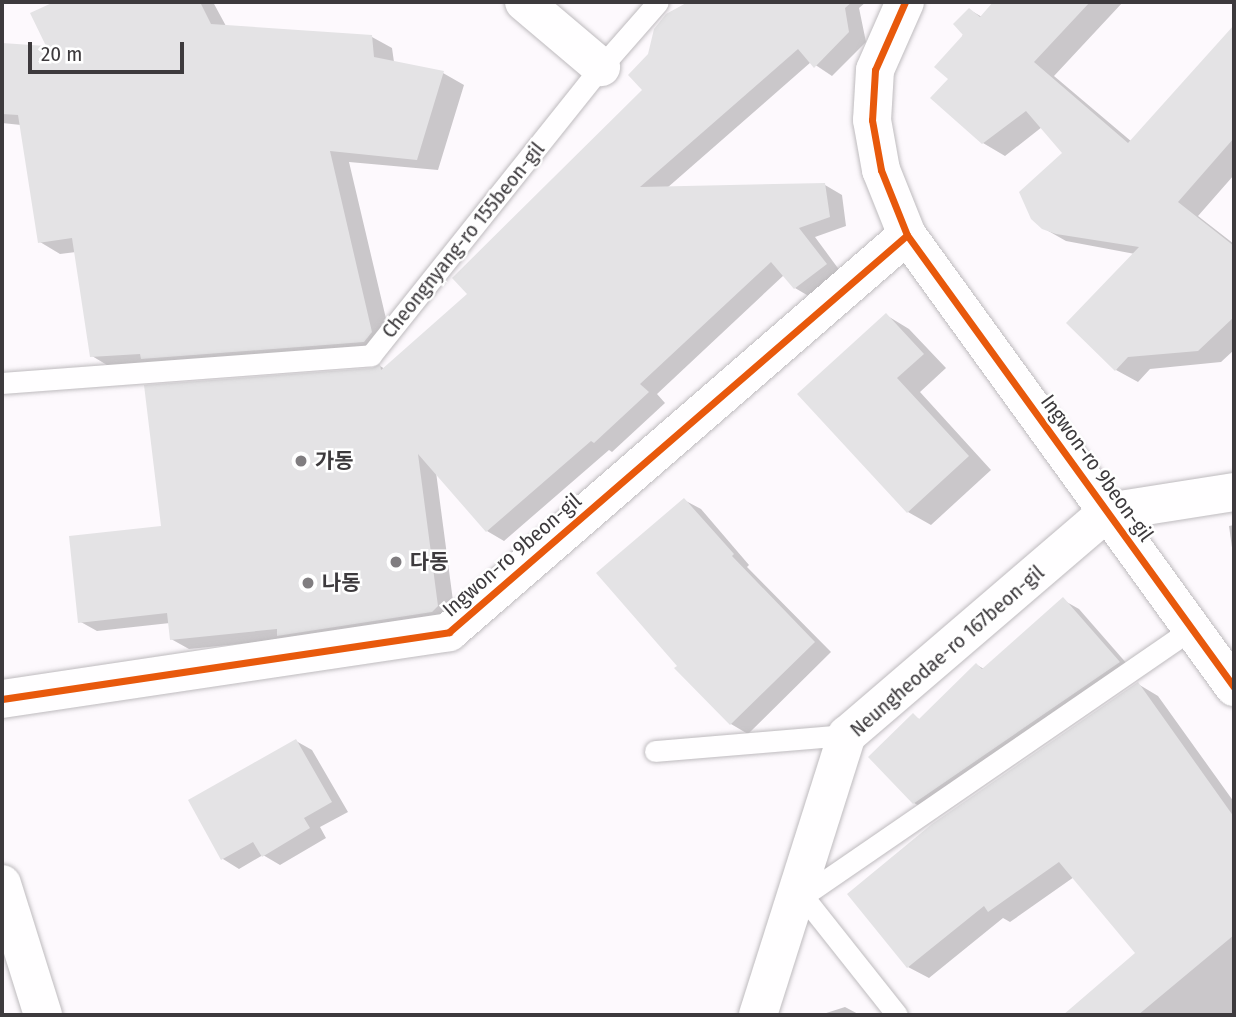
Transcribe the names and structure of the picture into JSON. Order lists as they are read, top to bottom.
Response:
{
  "streets": {
    "street": ["Ingwon-ro 9beon-gil", "Neungheodae-ro 167beon-gil"],
    "lane": ["Cheongnyang-ro 155beon-gil"]
  },
  "crossings": [
    ["Ingwon-ro 9beon-gil", "Neungheodae-ro 167beon-gil"]
  ],
  "places": ["가동", "다동", "나동"],
  "scale_bar": "20 m"
}
